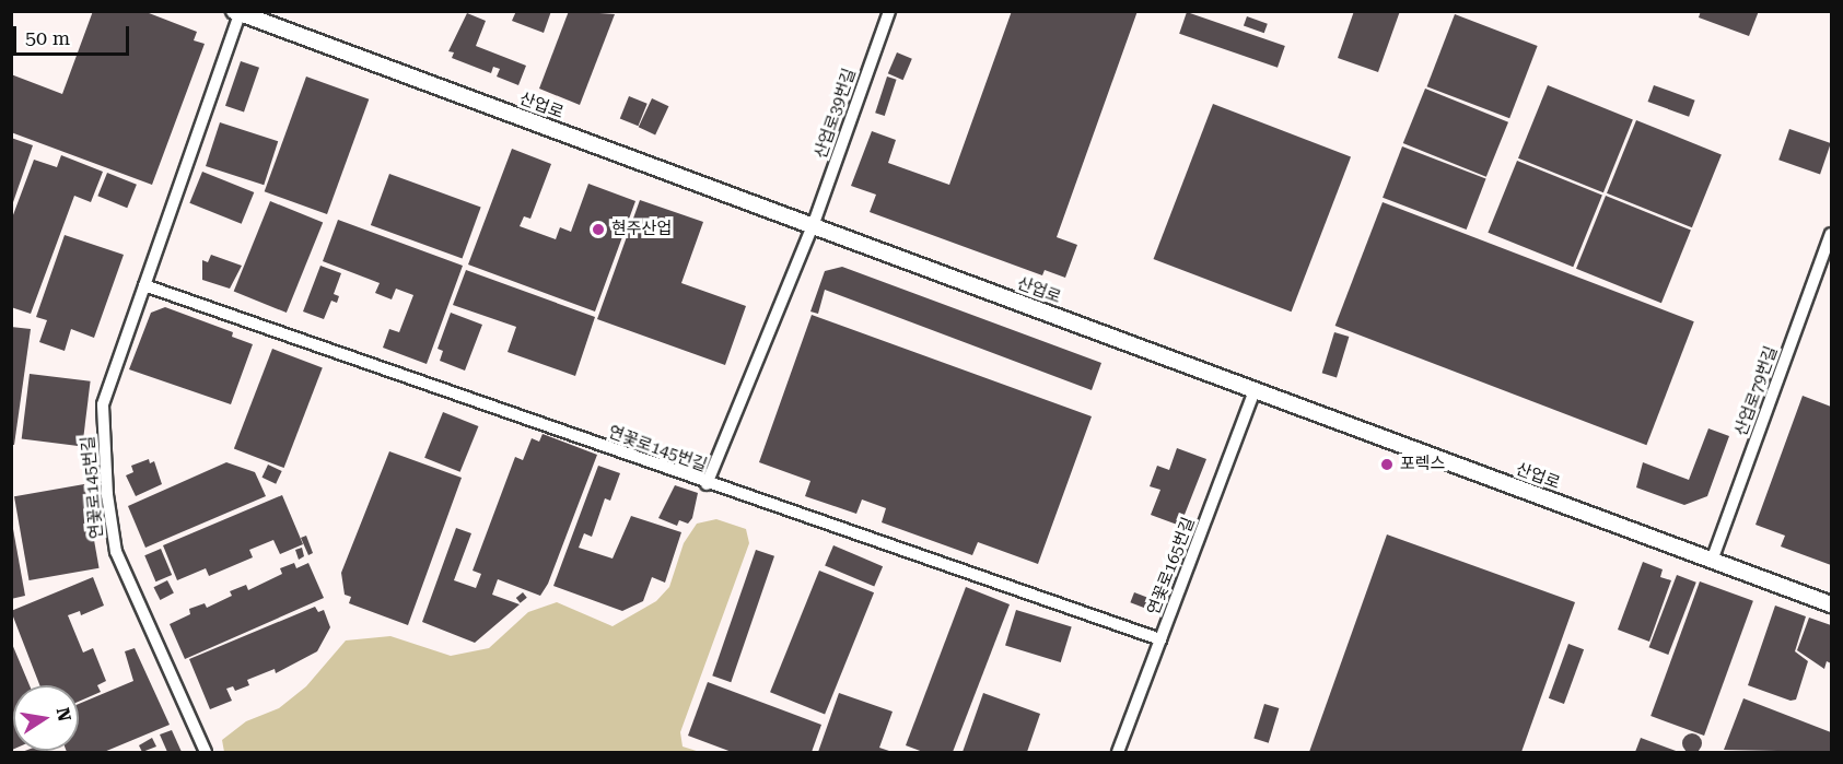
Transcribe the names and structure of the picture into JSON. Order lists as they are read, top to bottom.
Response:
{
  "streets": {
    "street": [
      "산업로",
      "산업로39번길",
      "산업로79번길",
      "연꽃로145번길",
      "연꽃로165번길"
    ]
  },
  "crossings": [
    ["산업로", "산업로39번길"],
    ["산업로", "산업로79번길"],
    ["산업로", "연꽃로145번길"],
    ["산업로", "연꽃로165번길"],
    ["산업로39번길", "연꽃로145번길"],
    ["연꽃로145번길", "연꽃로165번길"]
  ],
  "places": ["현주산업", "포렉스"],
  "scale_bar": "50 m",
  "north": "right"
}
